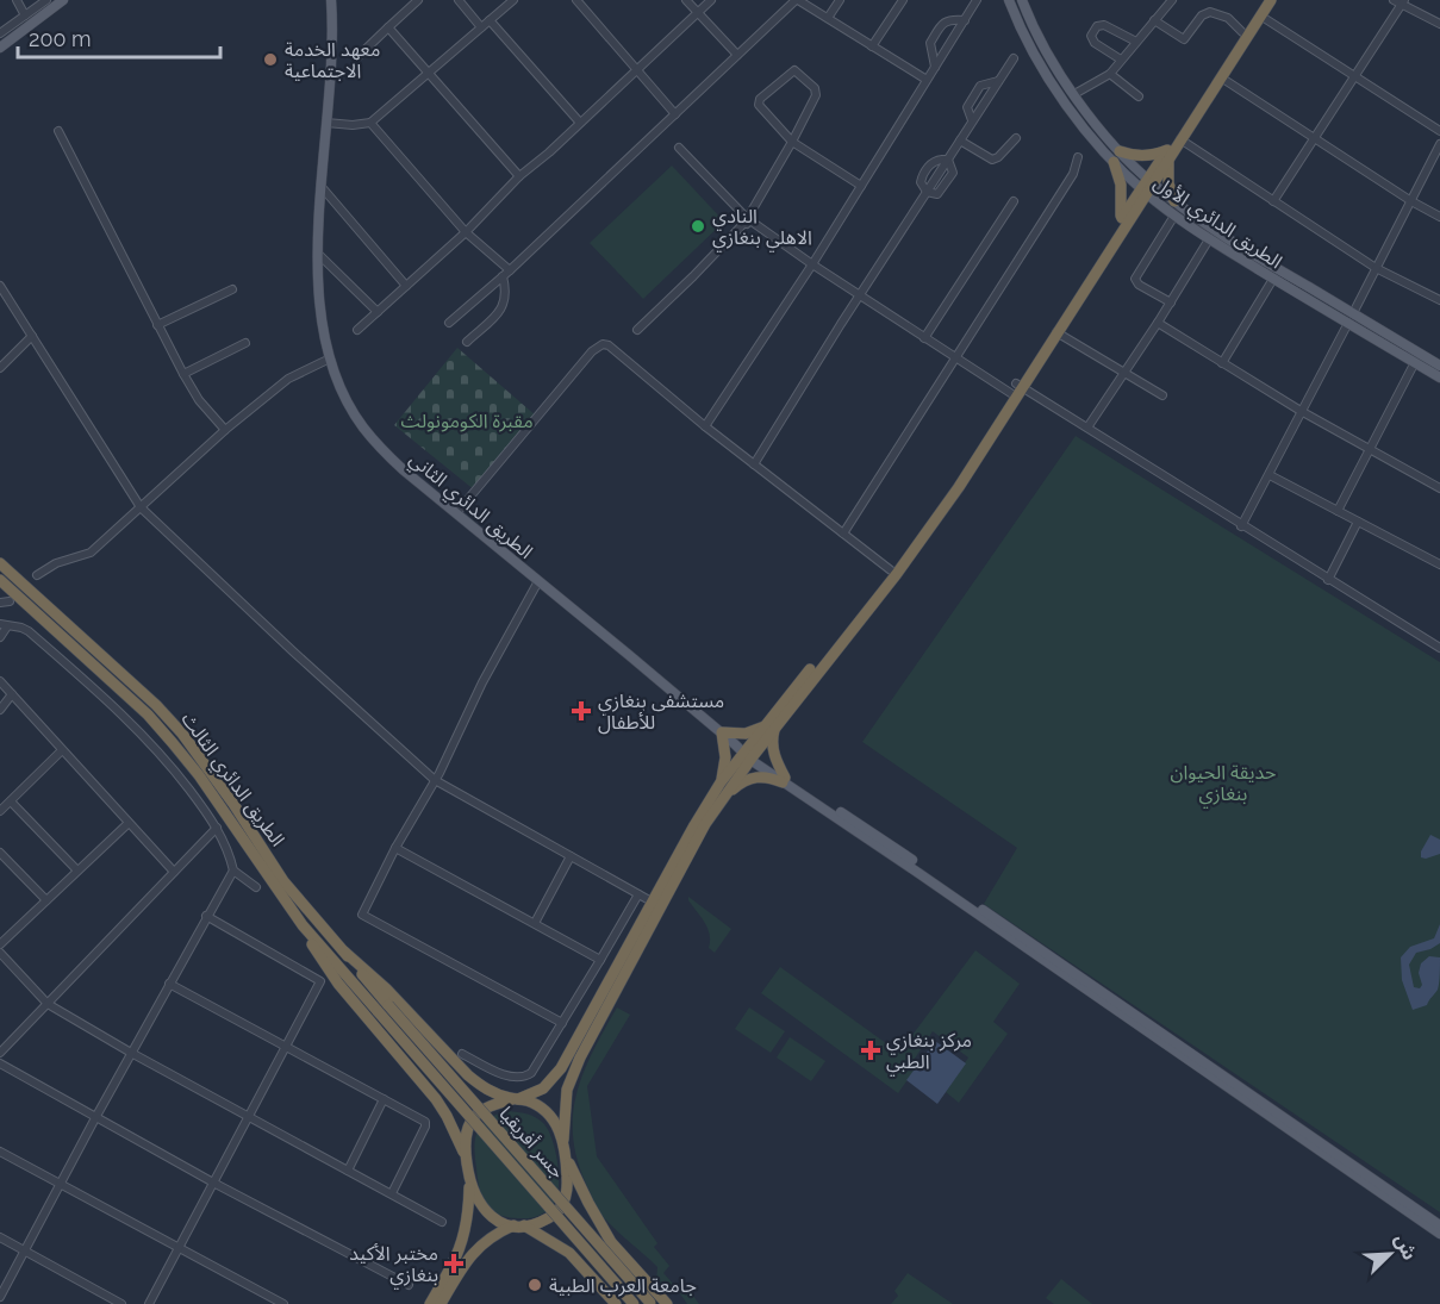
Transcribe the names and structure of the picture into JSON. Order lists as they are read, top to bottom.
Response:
{
  "streets": {
    "highway": ["الطريق الدائري الثالث", "جسر أفريقيا"],
    "main road": ["الطريق الدائري الأول", "الطريق الدائري الثاني"]
  },
  "crossings": [
    ["الطريق الدائري الثالث", "جسر أفريقيا"]
  ],
  "parks": ["مقبرة الكومونولث", "حديقة الحيوان بنغازي"],
  "places": {
    "other": ["معهد الخدمة الاجتماعية", "النادي الاهلي بنغازي", "جامعة العرب الطبية"],
    "health": ["مستشفى بنغازي للأطفال", "مركز بنغازي الطبي", "مختبر الأكيد بنغازي"]
  },
  "scale_bar": "200 m",
  "north": "top right"
}
